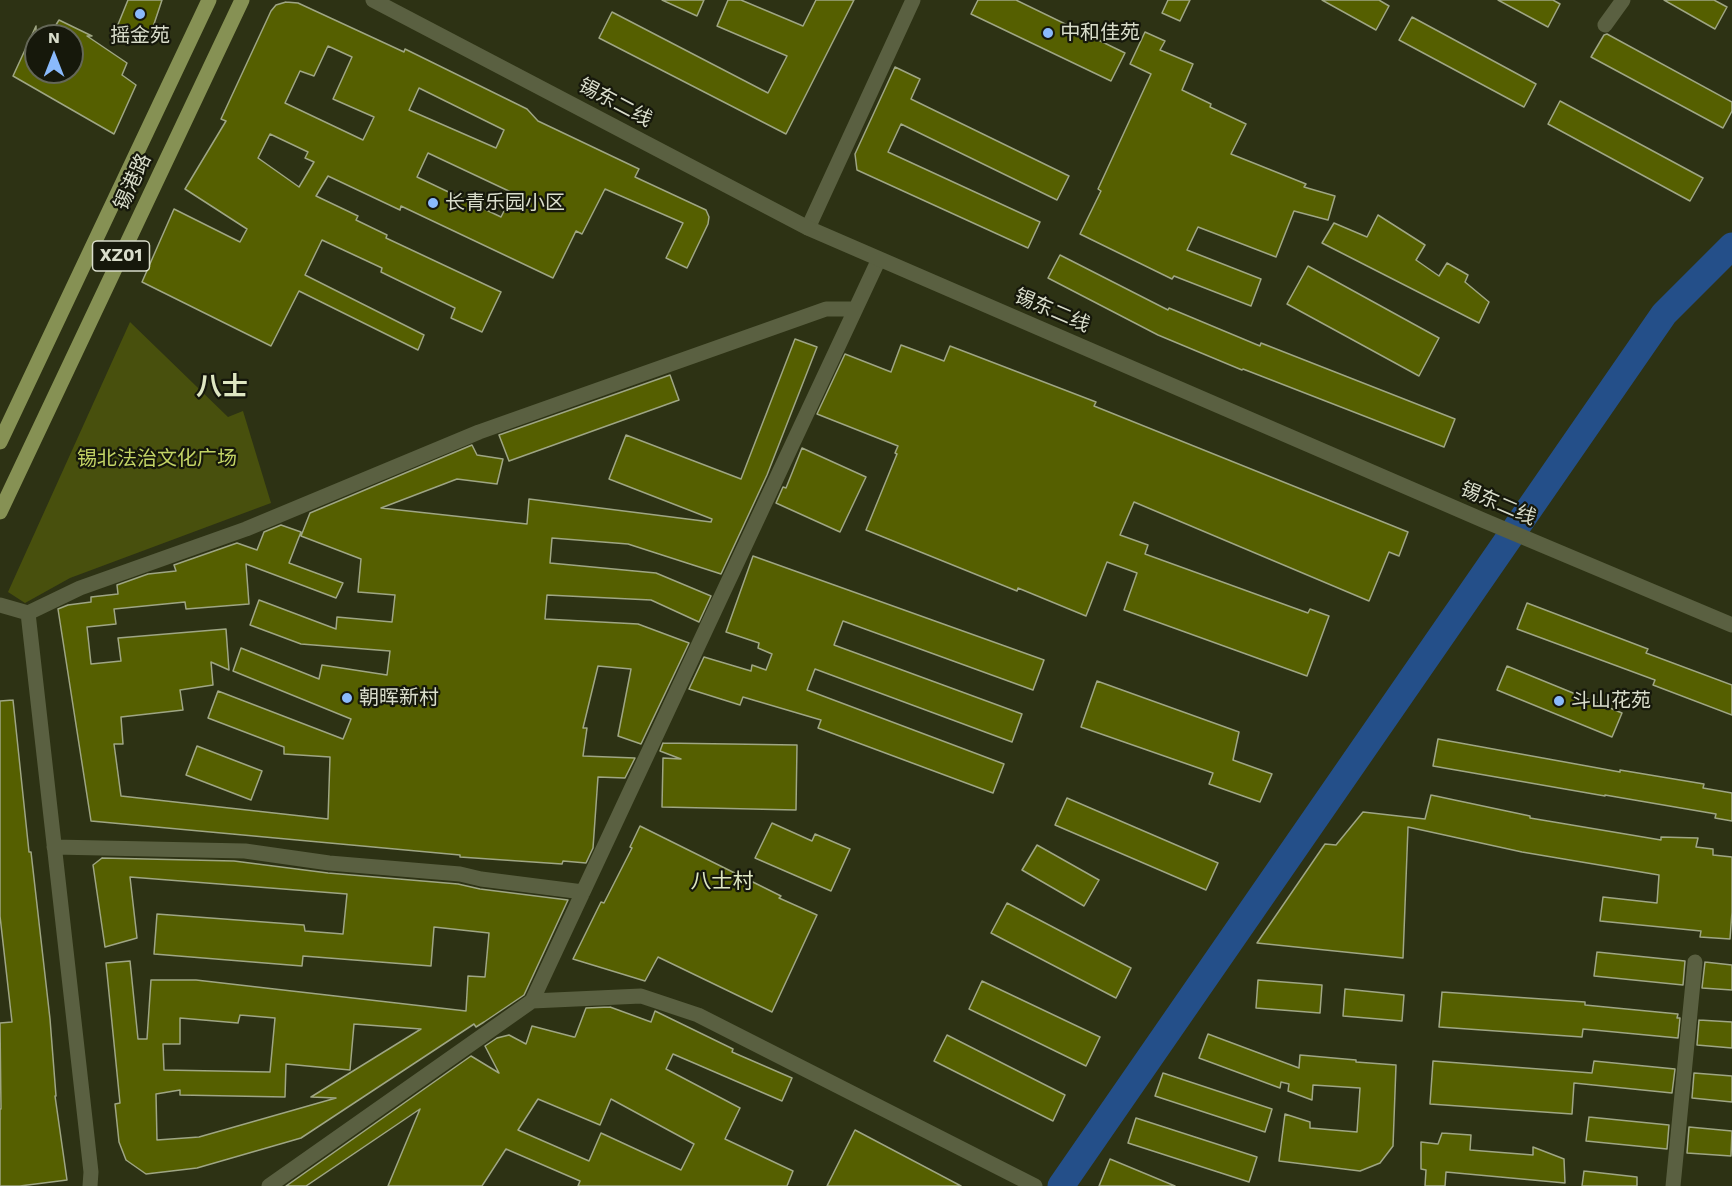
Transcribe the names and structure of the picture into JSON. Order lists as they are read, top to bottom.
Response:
{
  "streets": {
    "main road": ["锡港路", "XZ01"],
    "street": ["锡东二线"]
  },
  "districts": ["八士", "八士村"],
  "parks": ["锡北法治文化广场"],
  "places": [
    "摇金苑",
    "中和佳苑",
    "长青乐园小区",
    "朝晖新村",
    "斗山花苑"
  ],
  "north": "top"
}
